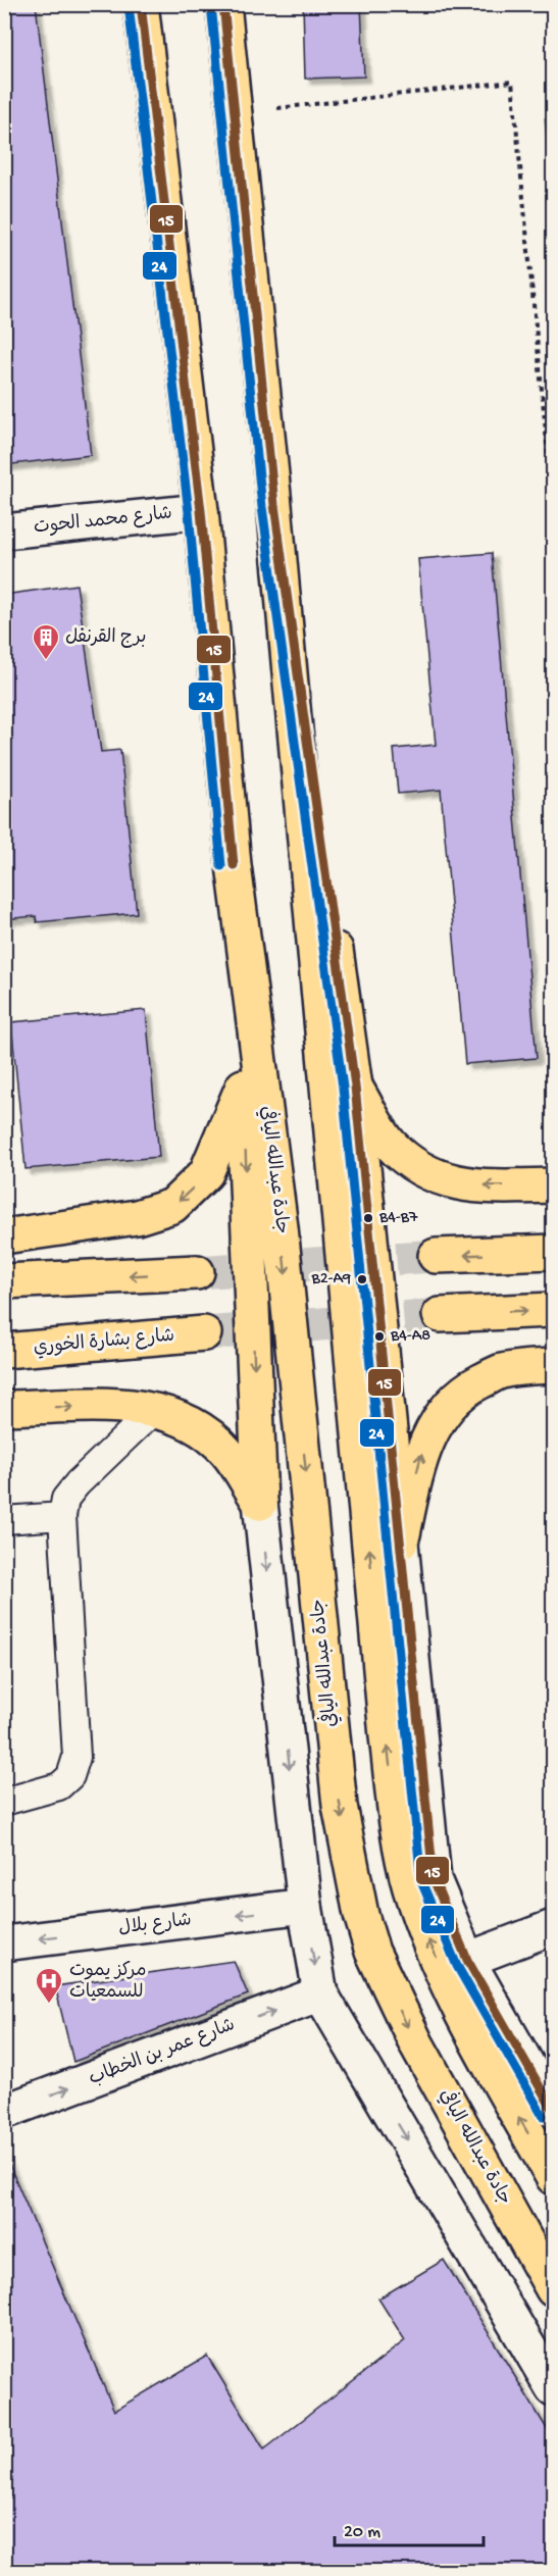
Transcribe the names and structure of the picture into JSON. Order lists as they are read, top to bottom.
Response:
{
  "streets": {
    "main road": ["جادة عبدالله اليافي", "شارع بشارة الخوري"],
    "street": ["شارع محمد الحوت", "شارع بلال", "شارع عمر بن الخطاب"]
  },
  "crossings": [
    ["شارع محمد الحوت", "جادة عبدالله اليافي"]
  ],
  "one_way": ["شارع بلال", "شارع عمر بن الخطاب"],
  "places": {
    "building": ["برج القرنفل"],
    "other": ["B4-B7", "B2-A9", "B4-A8"],
    "hospital": ["مركز يموت للسمعيات"]
  },
  "lines": ["transit line 15", "transit line 24"],
  "scale_bar": "20 m"
}
